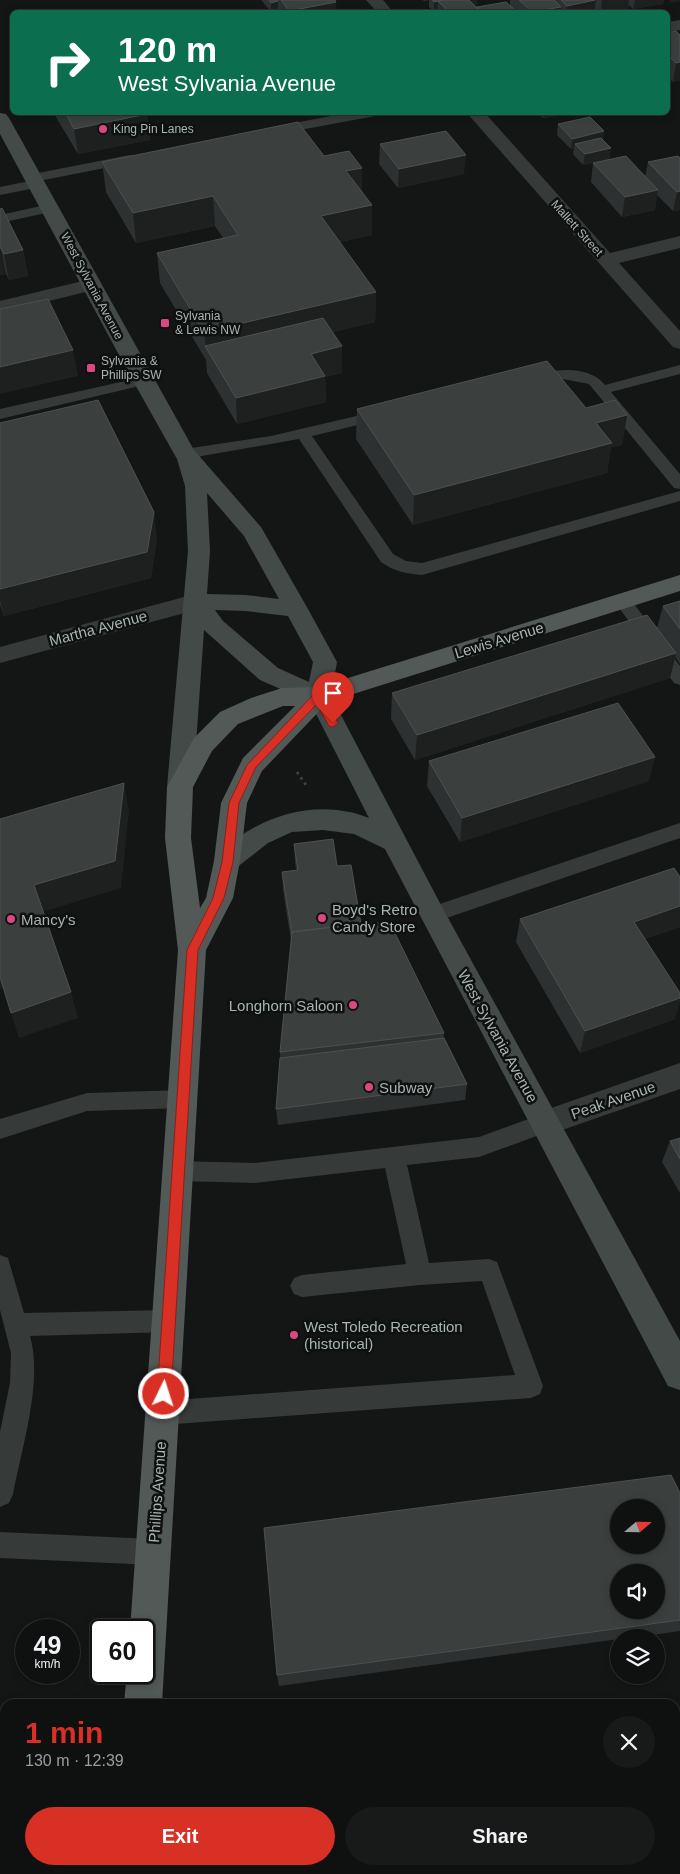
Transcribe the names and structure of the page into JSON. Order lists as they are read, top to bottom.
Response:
{
  "streets": {
    "main road": ["West Sylvania Avenue", "Lewis Avenue", "Phillips Avenue"],
    "street": ["Mallett Street", "Martha Avenue", "Peak Avenue"]
  },
  "crossings": [
    ["West Sylvania Avenue", "Martha Avenue"],
    ["West Sylvania Avenue", "Lewis Avenue"],
    ["West Sylvania Avenue", "Peak Avenue"],
    ["West Sylvania Avenue", "Phillips Avenue"],
    ["Lewis Avenue", "Phillips Avenue"]
  ],
  "places": {
    "other": [
      "King Pin Lanes",
      "Boyd's Retro Candy Store",
      "Mancy's",
      "Longhorn Saloon",
      "Subway",
      "West Toledo Recreation (historical)"
    ],
    "transit": ["Sylvania & Lewis NW", "Sylvania & Phillips SW"]
  },
  "north": "right",
  "page": {
    "turn": ["120 m", "West Sylvania Avenue"],
    "speed": "49 km/h",
    "limit": "60",
    "heading": ["1 min", "130 m · 12:39"],
    "buttons": ["Exit", "Share"]
  }
}
